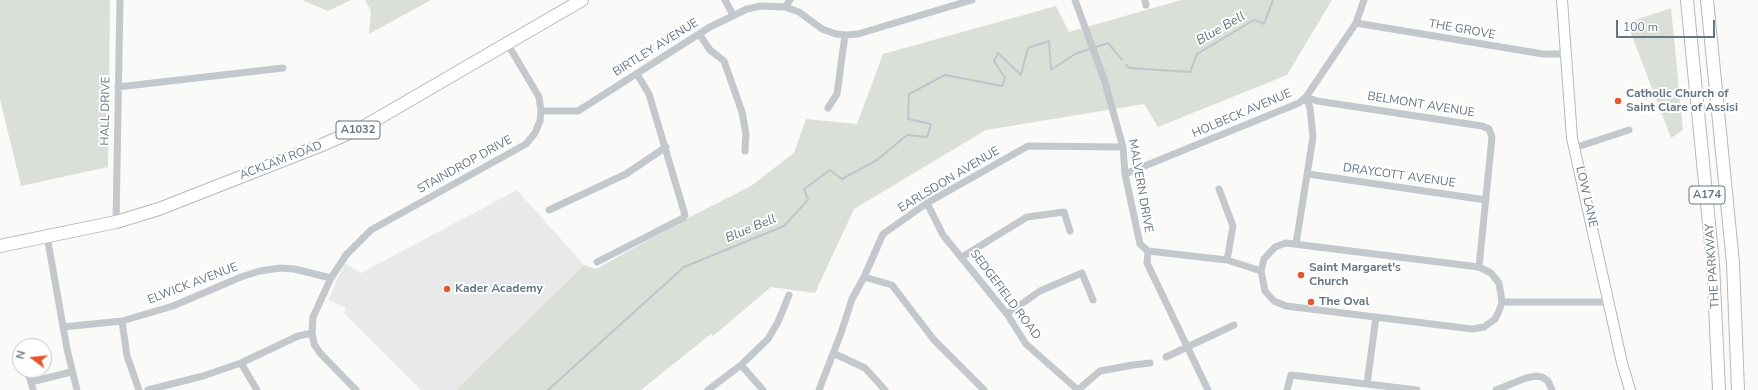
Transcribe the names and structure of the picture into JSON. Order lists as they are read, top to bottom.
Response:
{
  "streets": {
    "main road": [
      "A1032",
      "ACKLAM ROAD",
      "A174",
      "LOW LANE",
      "THE PARKWAY"
    ],
    "street": [
      "THE GROVE",
      "BIRTLEY AVENUE",
      "BELMONT AVENUE",
      "HALL DRIVE",
      "HOLBECK AVENUE",
      "STAINDROP DRIVE",
      "DRAYCOTT AVENUE",
      "EARLSDON AVENUE",
      "MALVERN DRIVE",
      "ELWICK AVENUE",
      "SEDGEFIELD ROAD"
    ]
  },
  "crossings": [
    ["THE GROVE", "HOLBECK AVENUE"],
    ["THE GROVE", "LOW LANE"],
    ["BIRTLEY AVENUE", "STAINDROP DRIVE"],
    ["BELMONT AVENUE", "HOLBECK AVENUE"],
    ["BELMONT AVENUE", "DRAYCOTT AVENUE"],
    ["HALL DRIVE", "ACKLAM ROAD"],
    ["HOLBECK AVENUE", "MALVERN DRIVE"],
    ["STAINDROP DRIVE", "ELWICK AVENUE"],
    ["EARLSDON AVENUE", "MALVERN DRIVE"],
    ["EARLSDON AVENUE", "SEDGEFIELD ROAD"]
  ],
  "water": ["Blue Bell"],
  "places": [
    "Catholic Church of Saint Clare of Assisi",
    "Saint Margaret's Church",
    "Kader Academy",
    "The Oval"
  ],
  "scale_bar": "100 m",
  "north": "left"
}
